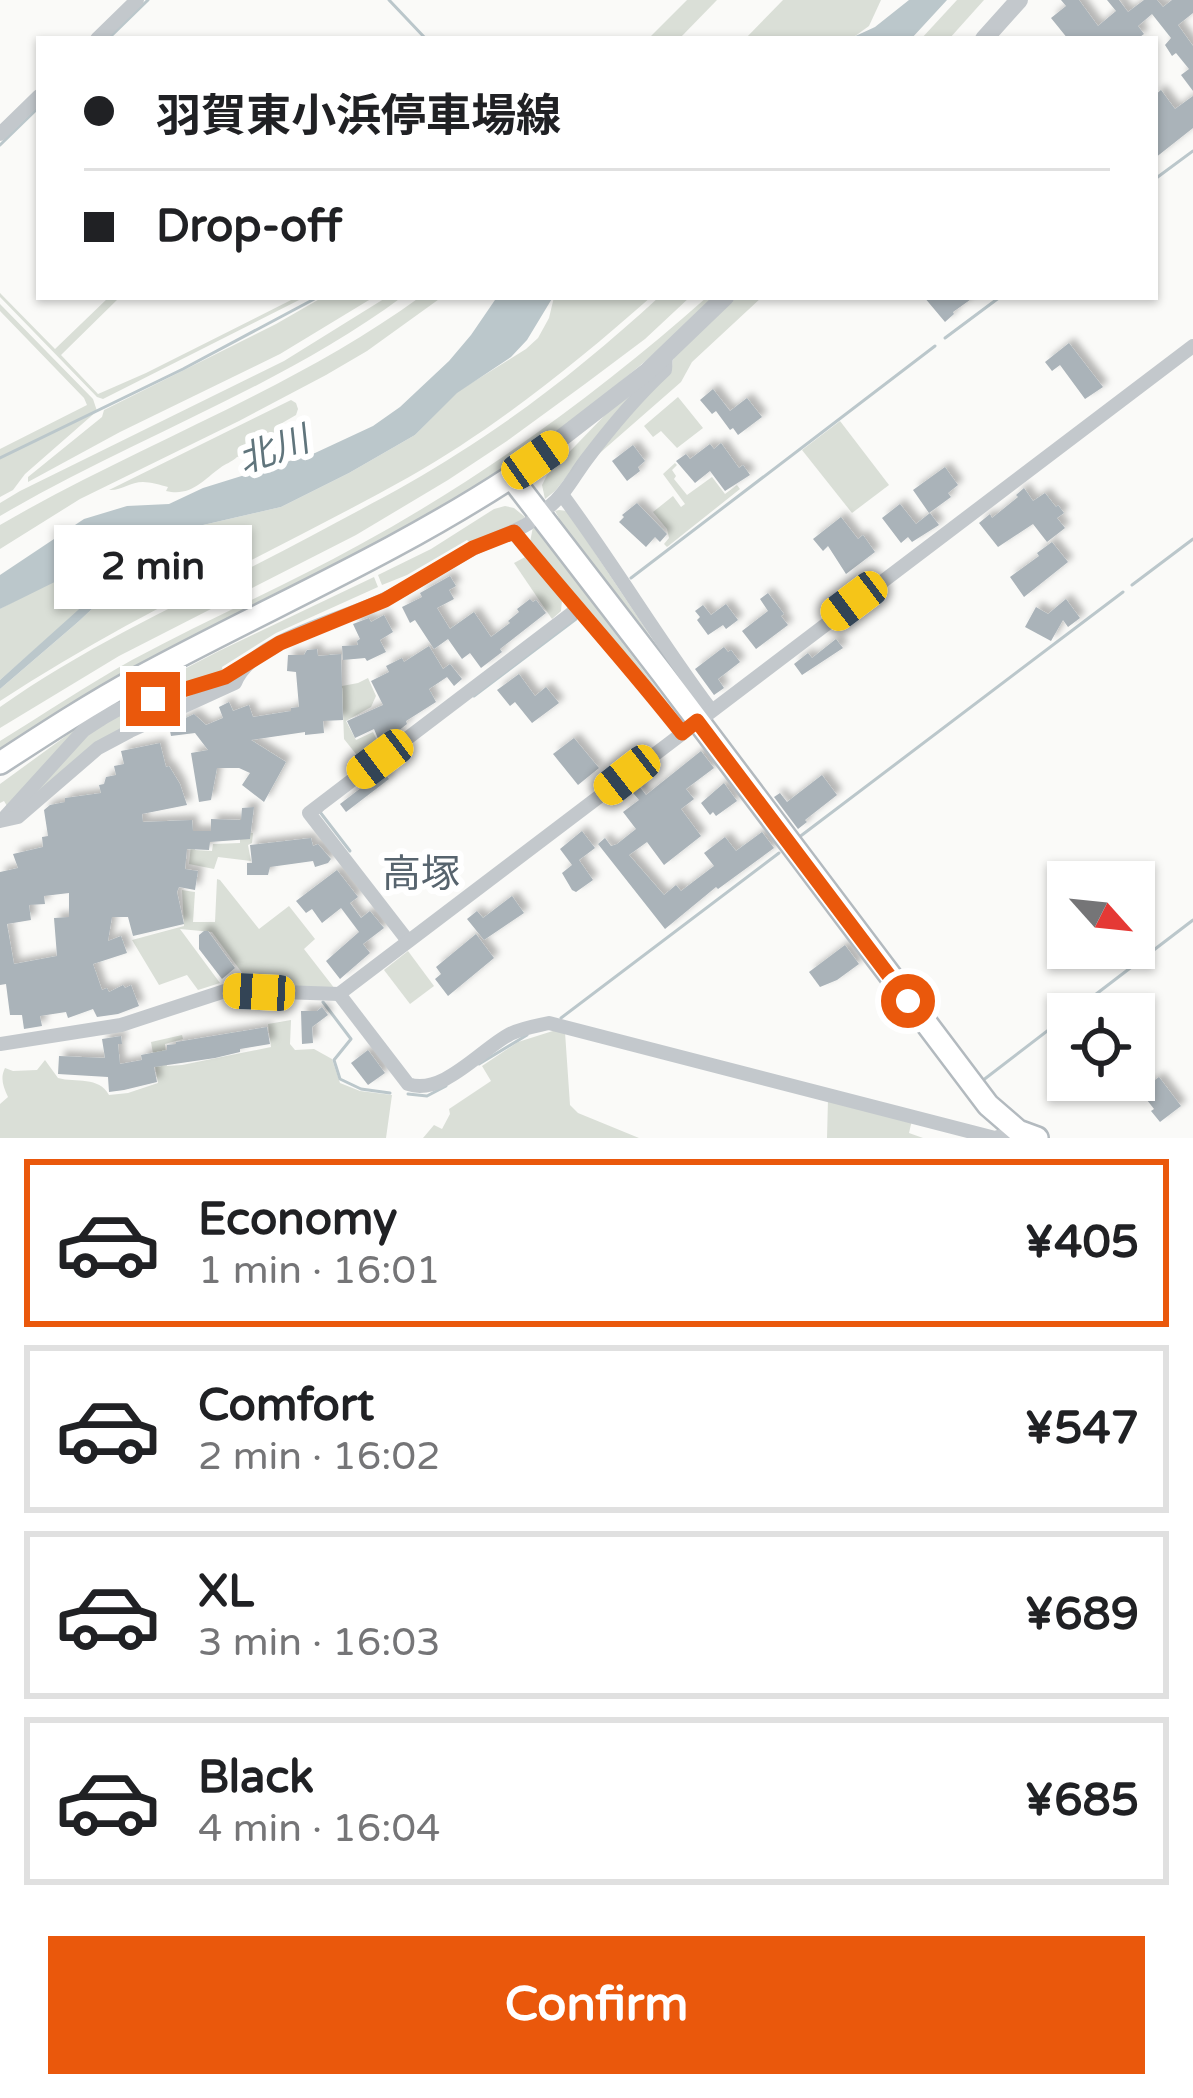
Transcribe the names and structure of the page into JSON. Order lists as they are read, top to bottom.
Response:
{
  "districts": ["高塚"],
  "water": ["北川"],
  "north": "bottom right",
  "page": {
    "banner": ["羽賀東小浜停車場線", "Drop-off"],
    "bubble": "2 min",
    "list": [
      {
        "name": "Economy",
        "note": "1 min · 16:01",
        "value": "¥405"
      },
      {
        "name": "Comfort",
        "note": "2 min · 16:02",
        "value": "¥547"
      },
      {
        "name": "XL",
        "note": "3 min · 16:03",
        "value": "¥689"
      },
      {
        "name": "Black",
        "note": "4 min · 16:04",
        "value": "¥685"
      }
    ],
    "buttons": "Confirm"
  }
}
